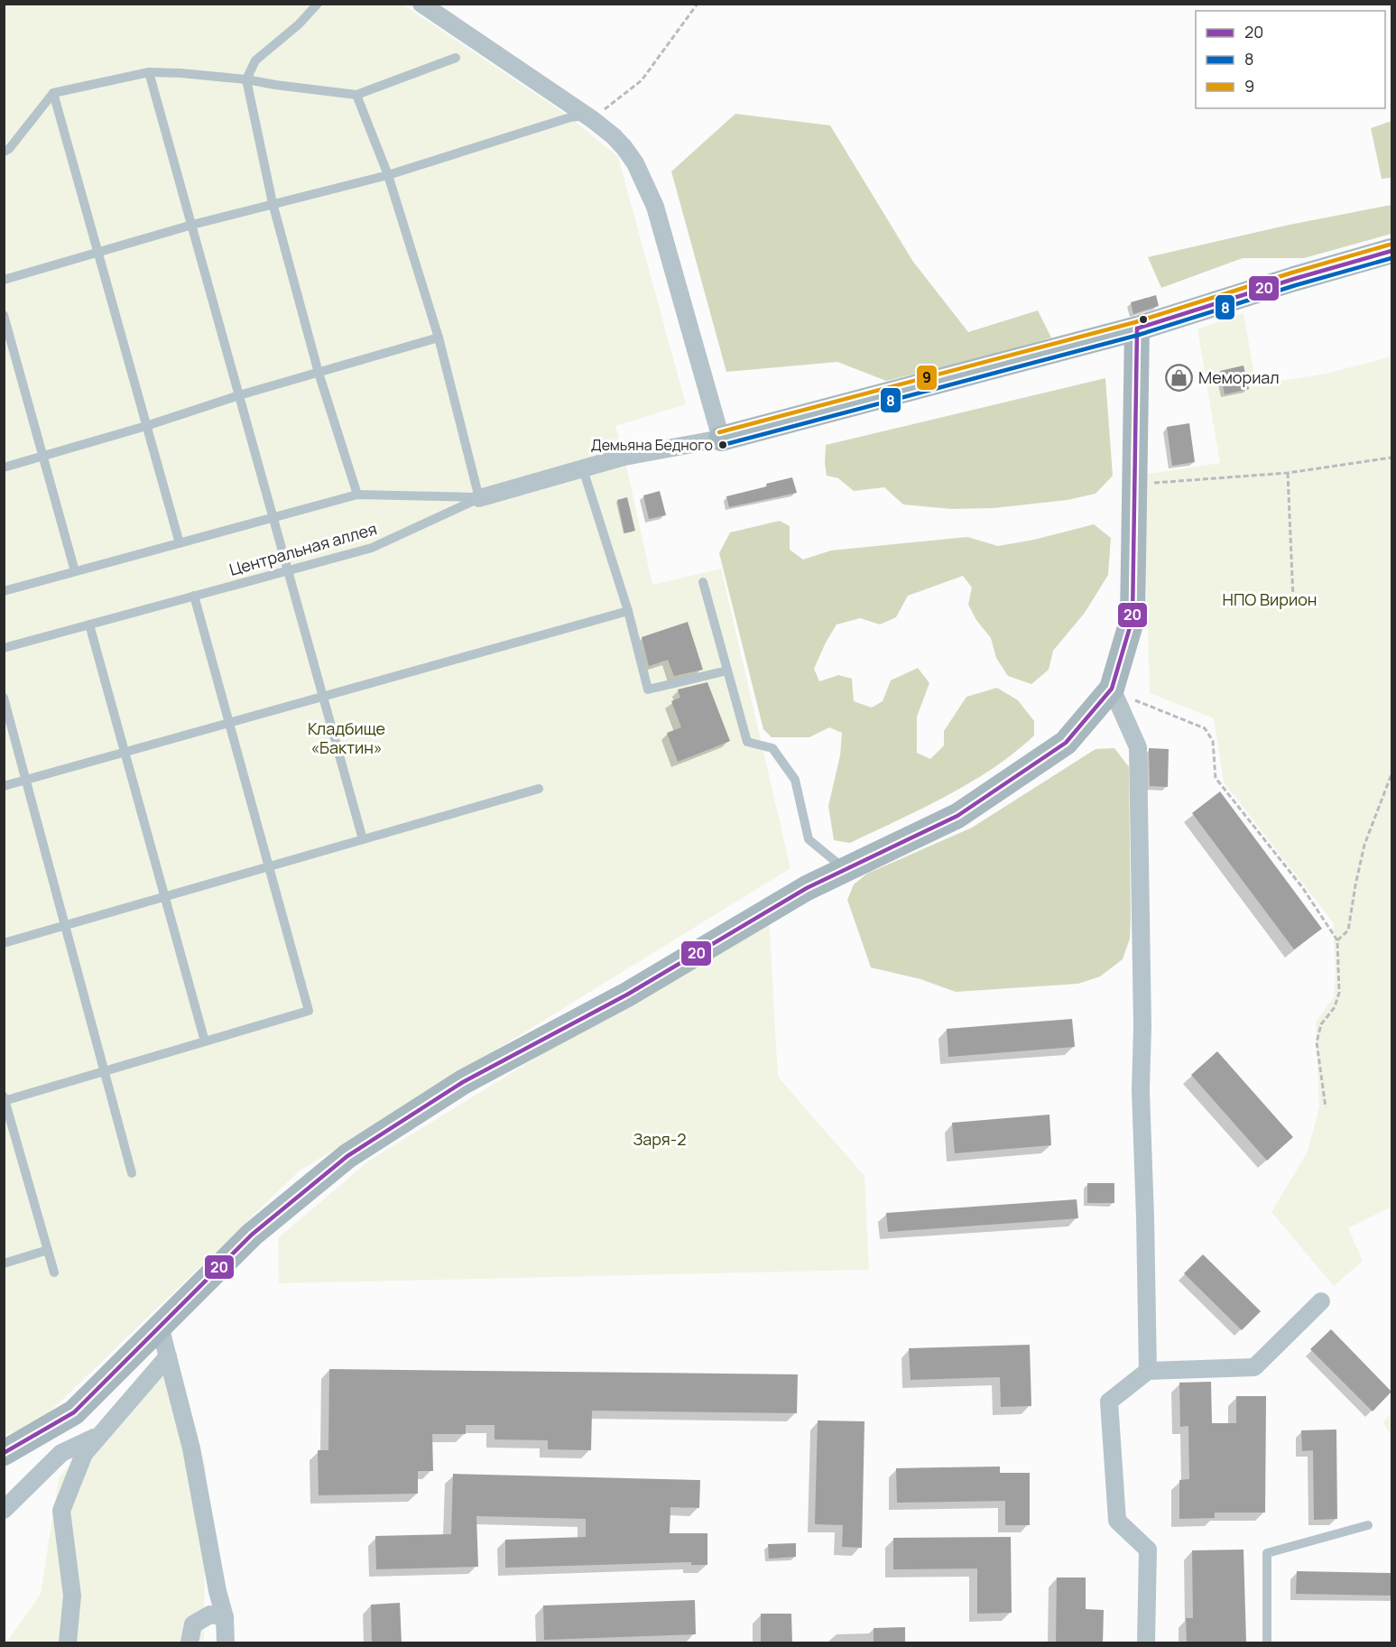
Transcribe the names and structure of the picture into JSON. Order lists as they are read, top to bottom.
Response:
{
  "streets": {
    "lane": ["Центральная аллея"]
  },
  "parks": ["НПО Вирион", "Кладбище «Бактин»", "Заря-2"],
  "places": {
    "shop": ["Мемориал"],
    "other": ["Демьяна Бедного"]
  },
  "lines": ["transit line 9", "transit line 20", "transit line 8"],
  "legend": ["20", "8", "9"]
}
